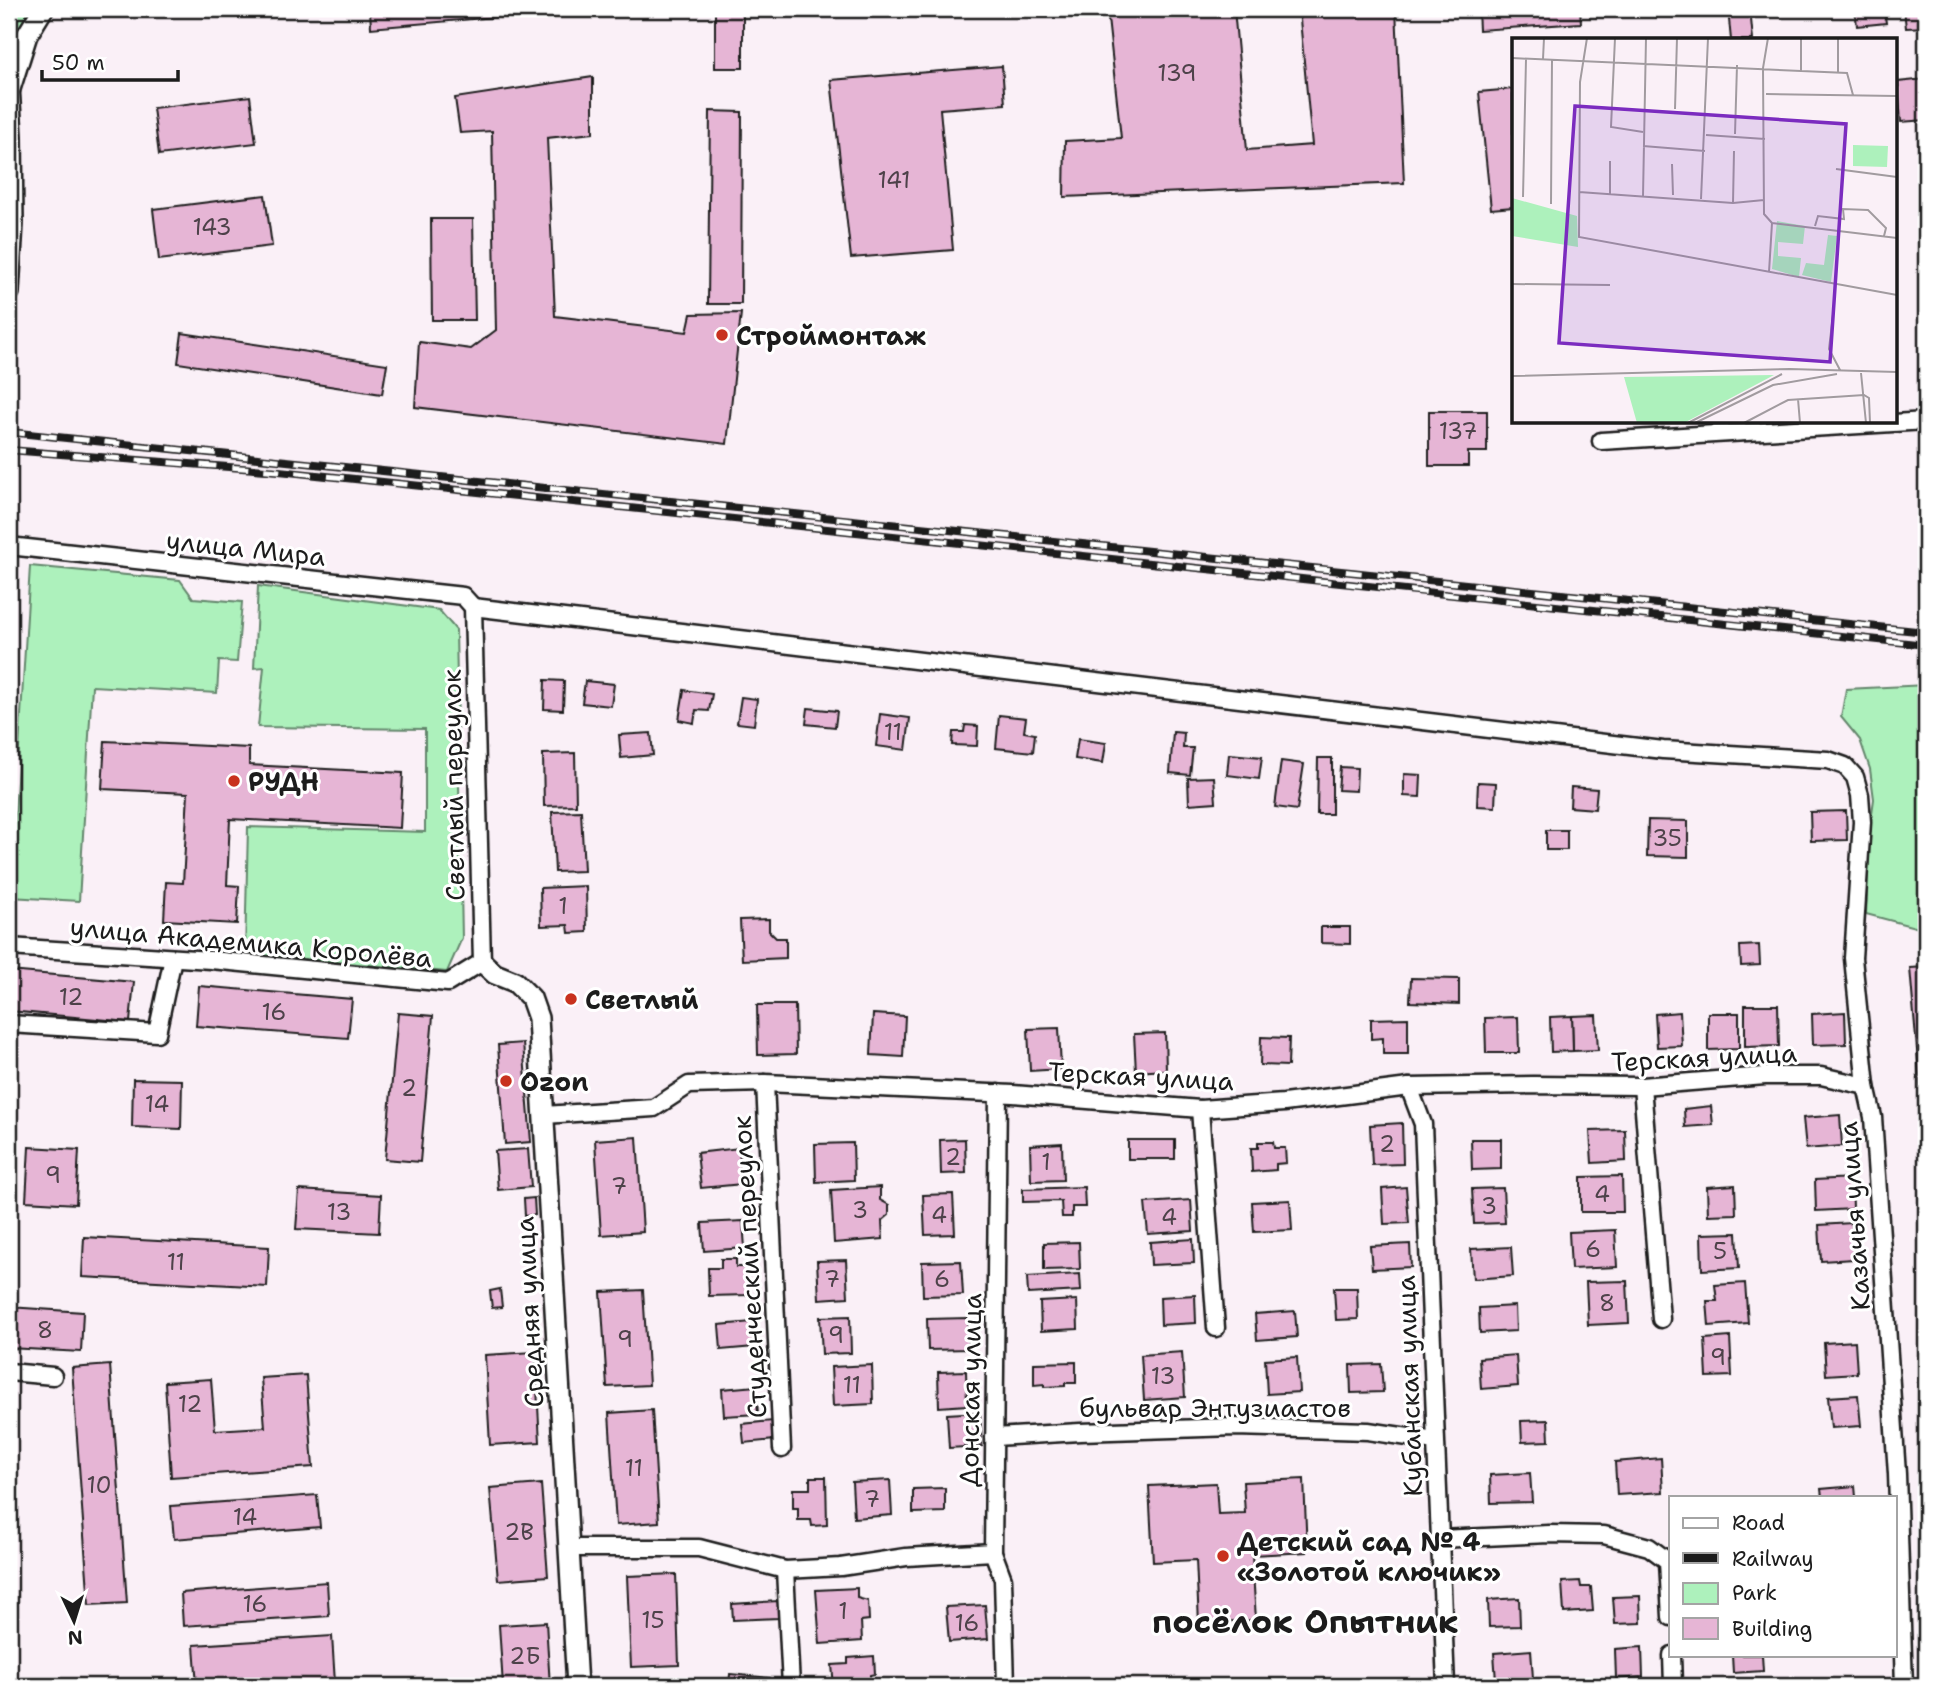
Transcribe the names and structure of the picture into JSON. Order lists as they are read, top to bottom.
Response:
{
  "streets": {
    "street": [
      "улица Мира",
      "Светлый переулок",
      "улица Академика Королёва",
      "Терская улица",
      "Казачья улица",
      "Студенческий переулок",
      "Средняя улица",
      "Кубанская улица",
      "Донская улица",
      "бульвар Энтузиастов"
    ]
  },
  "crossings": [
    ["улица Мира", "Светлый переулок"],
    ["улица Мира", "Казачья улица"],
    ["Светлый переулок", "улица Академика Королёва"],
    ["Светлый переулок", "Средняя улица"],
    ["улица Академика Королёва", "Средняя улица"],
    ["Терская улица", "Казачья улица"],
    ["Терская улица", "Студенческий переулок"],
    ["Терская улица", "Средняя улица"],
    ["Терская улица", "Кубанская улица"],
    ["Терская улица", "Донская улица"],
    ["Кубанская улица", "бульвар Энтузиастов"],
    ["Донская улица", "бульвар Энтузиастов"]
  ],
  "districts": ["посёлок Опытник"],
  "places": [
    "Строймонтаж",
    "РУДН",
    "Светлый",
    "Ozon",
    "Детский сад № 4 «Золотой ключик»"
  ],
  "house_numbers": [
    "139",
    "141",
    "143",
    "137",
    "11",
    "35",
    "1",
    "12",
    "16",
    "2",
    "14",
    "2",
    "2",
    "1",
    "9",
    "7",
    "4",
    "3",
    "3",
    "13",
    "4",
    "4",
    "6",
    "5",
    "11",
    "7",
    "6",
    "8",
    "8",
    "9",
    "9",
    "9",
    "13",
    "11",
    "12",
    "11",
    "10",
    "7",
    "14",
    "2В",
    "16",
    "1",
    "15",
    "16",
    "2Б"
  ],
  "legend": [
    "Road",
    "Railway",
    "Park",
    "Building"
  ],
  "scale_bar": "50 m",
  "north": "bottom"
}
